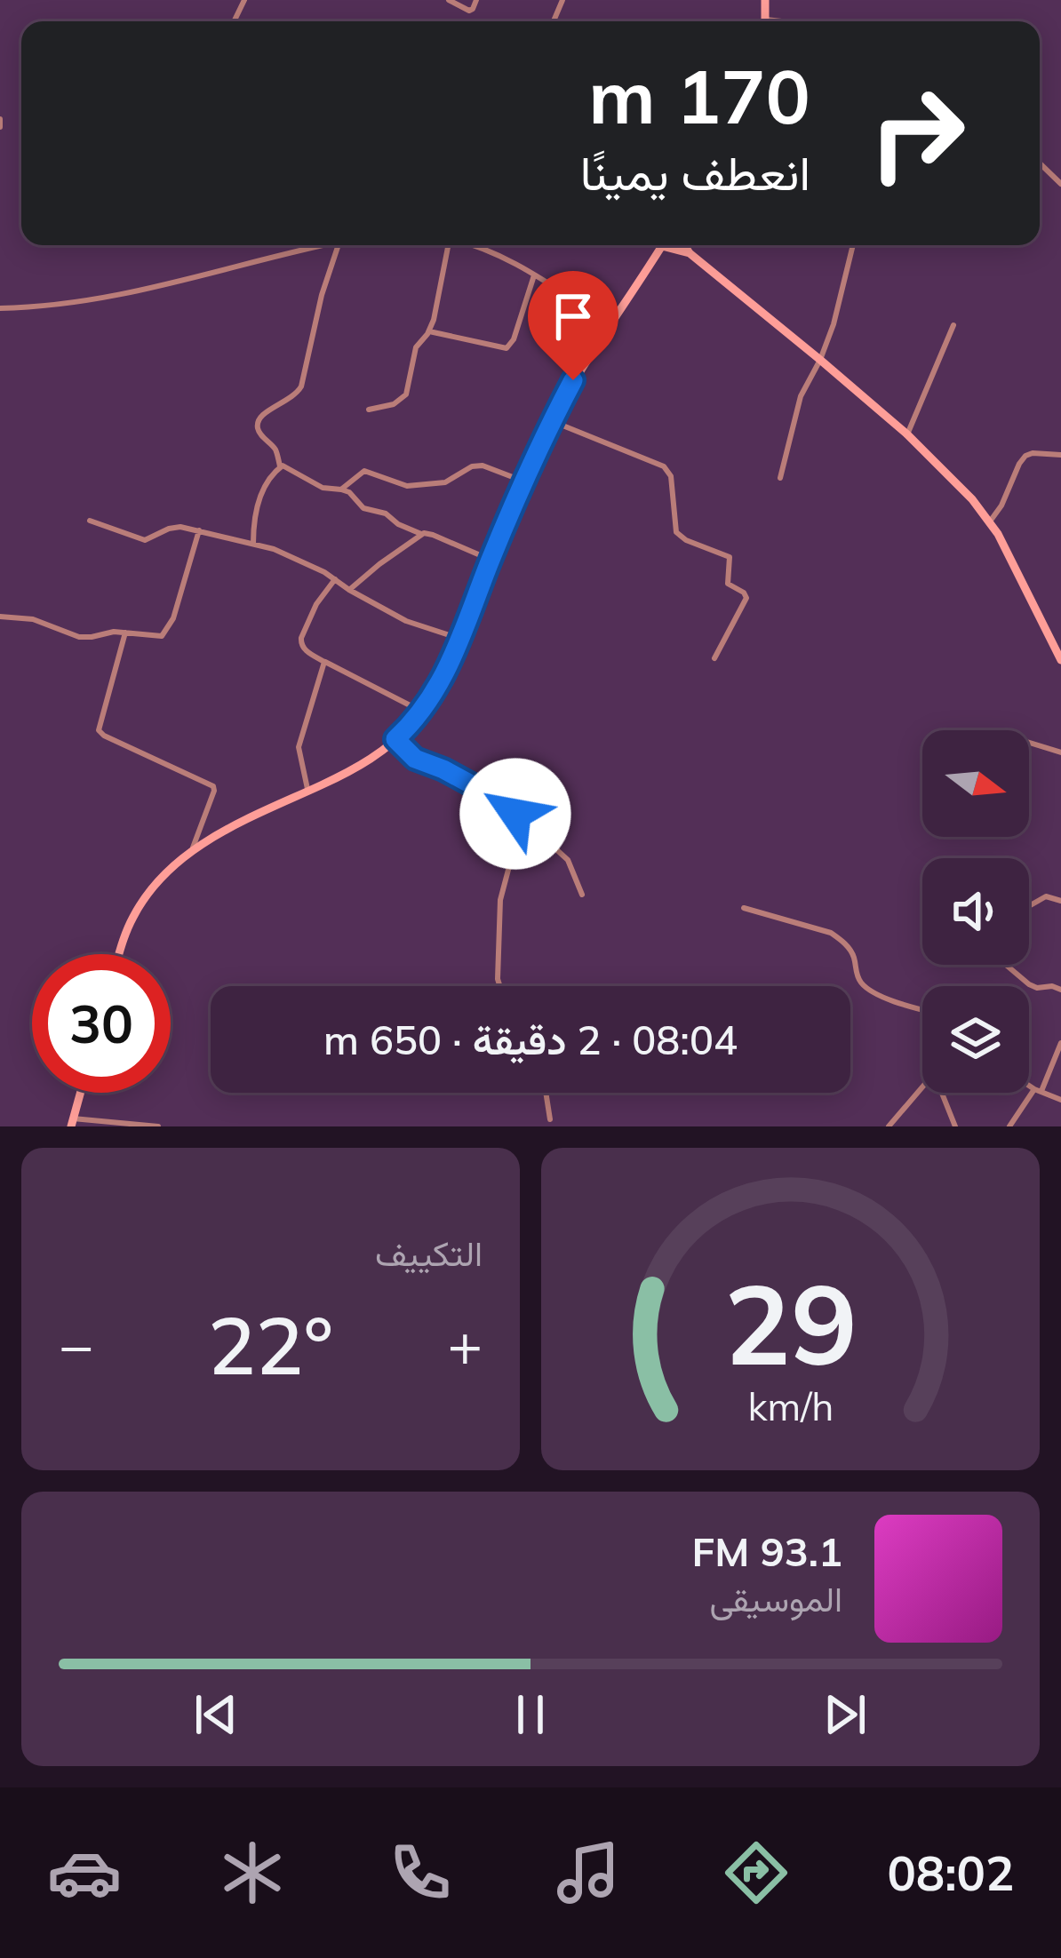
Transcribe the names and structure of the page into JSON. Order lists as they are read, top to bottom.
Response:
{
  "north": "right",
  "page": {
    "turn": ["170 m", "انعطف يمينًا"],
    "limit": "30",
    "trip": "08:04 · 2 دقيقة · 650 m",
    "tile": "التكييف",
    "heat": ["−", "22°", "+"],
    "song": ["93.1 FM", "الموسيقى"],
    "tabs": "08:02",
    "gauge": ["29", "km/h"]
  }
}
